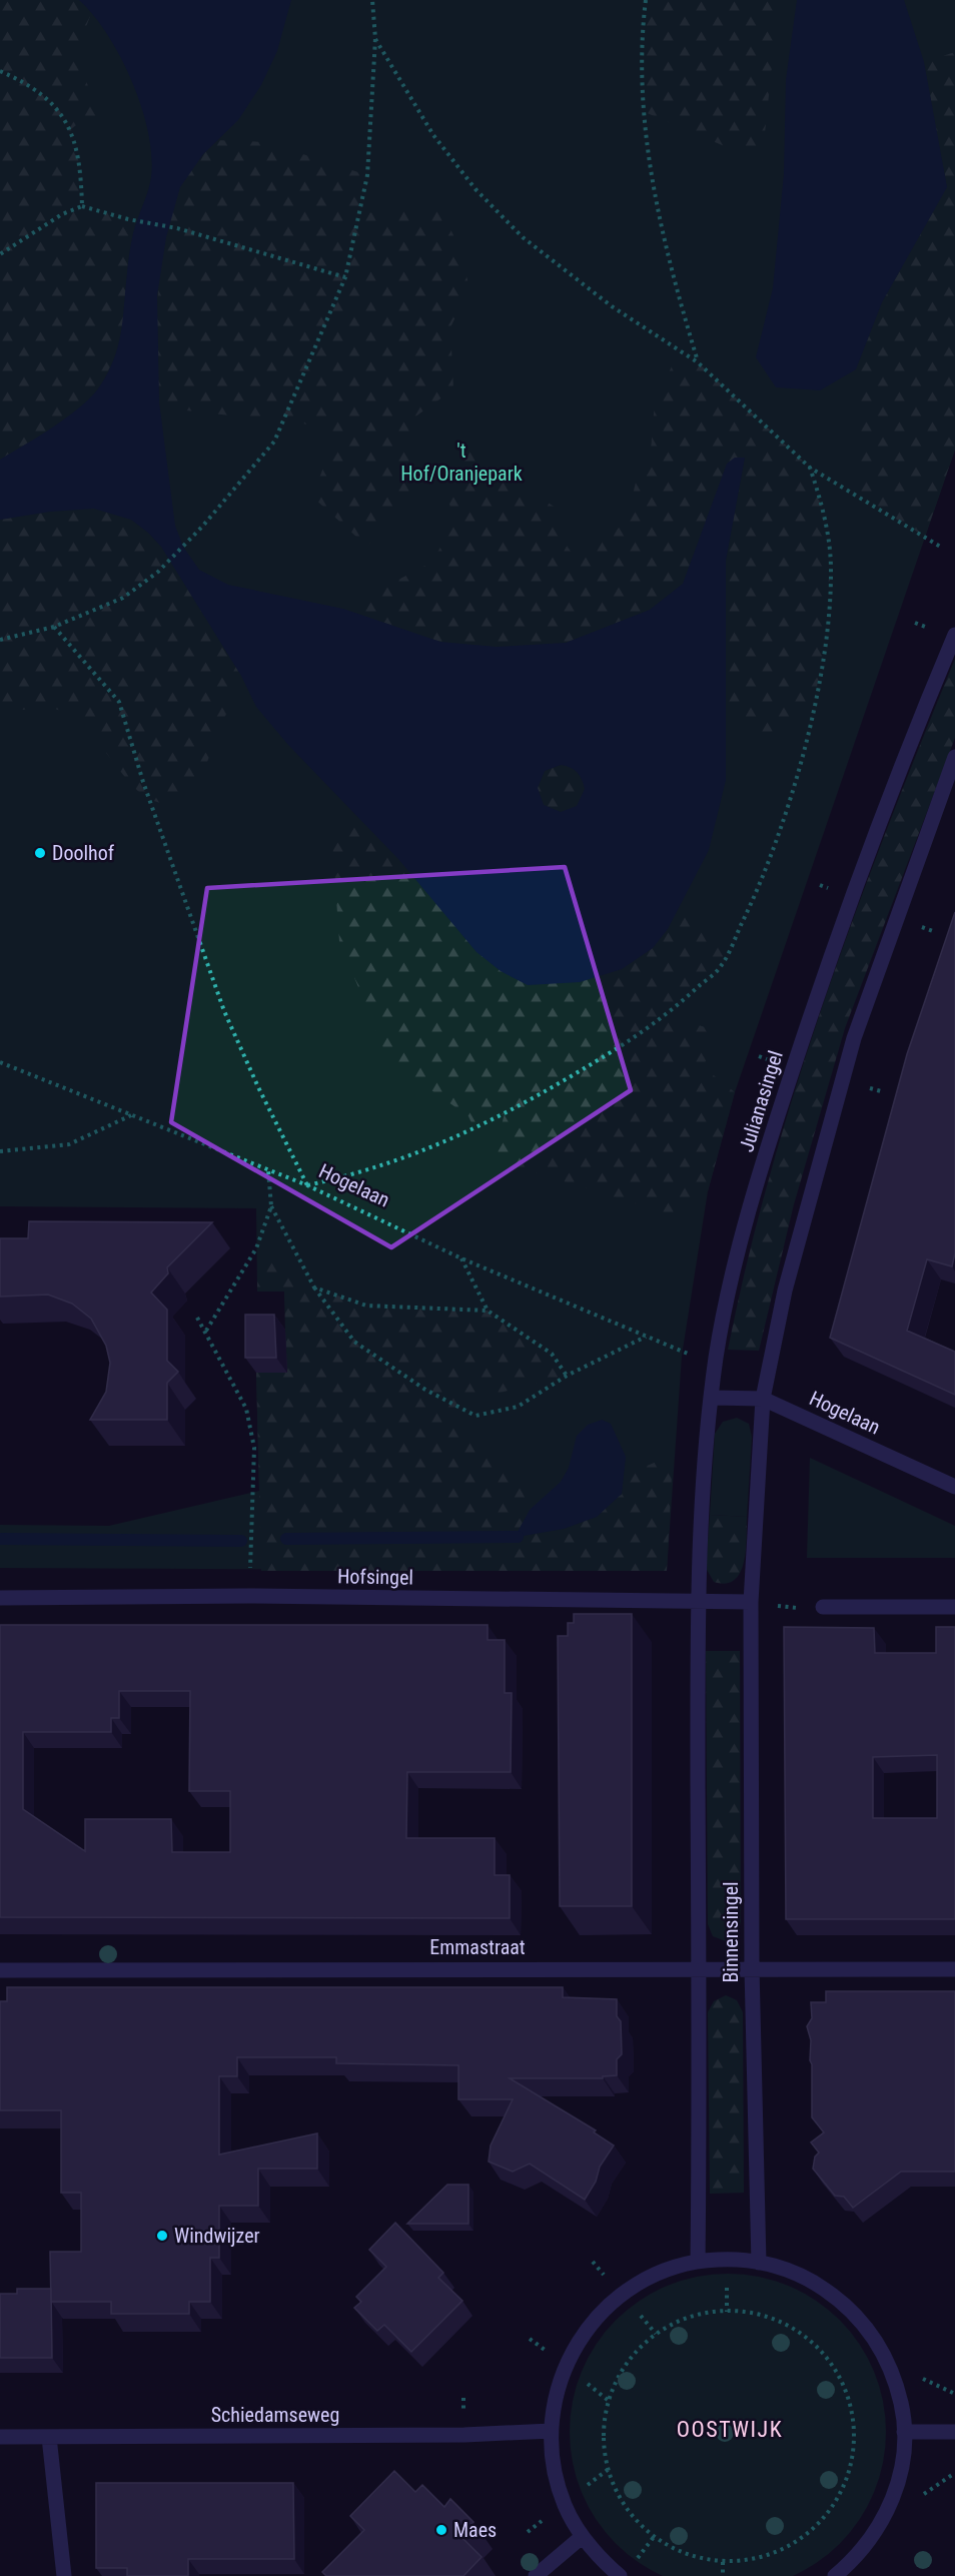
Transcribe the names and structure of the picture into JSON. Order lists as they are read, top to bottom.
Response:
{
  "streets": {
    "street": [
      "Julianasingel",
      "Hogelaan",
      "Hofsingel",
      "Binnensingel",
      "Emmastraat",
      "Schiedamseweg"
    ]
  },
  "crossings": [
    ["Julianasingel", "Hogelaan"],
    ["Julianasingel", "Hofsingel"],
    ["Julianasingel", "Binnensingel"],
    ["Hofsingel", "Binnensingel"],
    ["Binnensingel", "Emmastraat"]
  ],
  "districts": ["OOSTWIJK"],
  "parks": ["'t Hof/Oranjepark"],
  "places": ["Doolhof", "Windwijzer", "Maes"]
}
